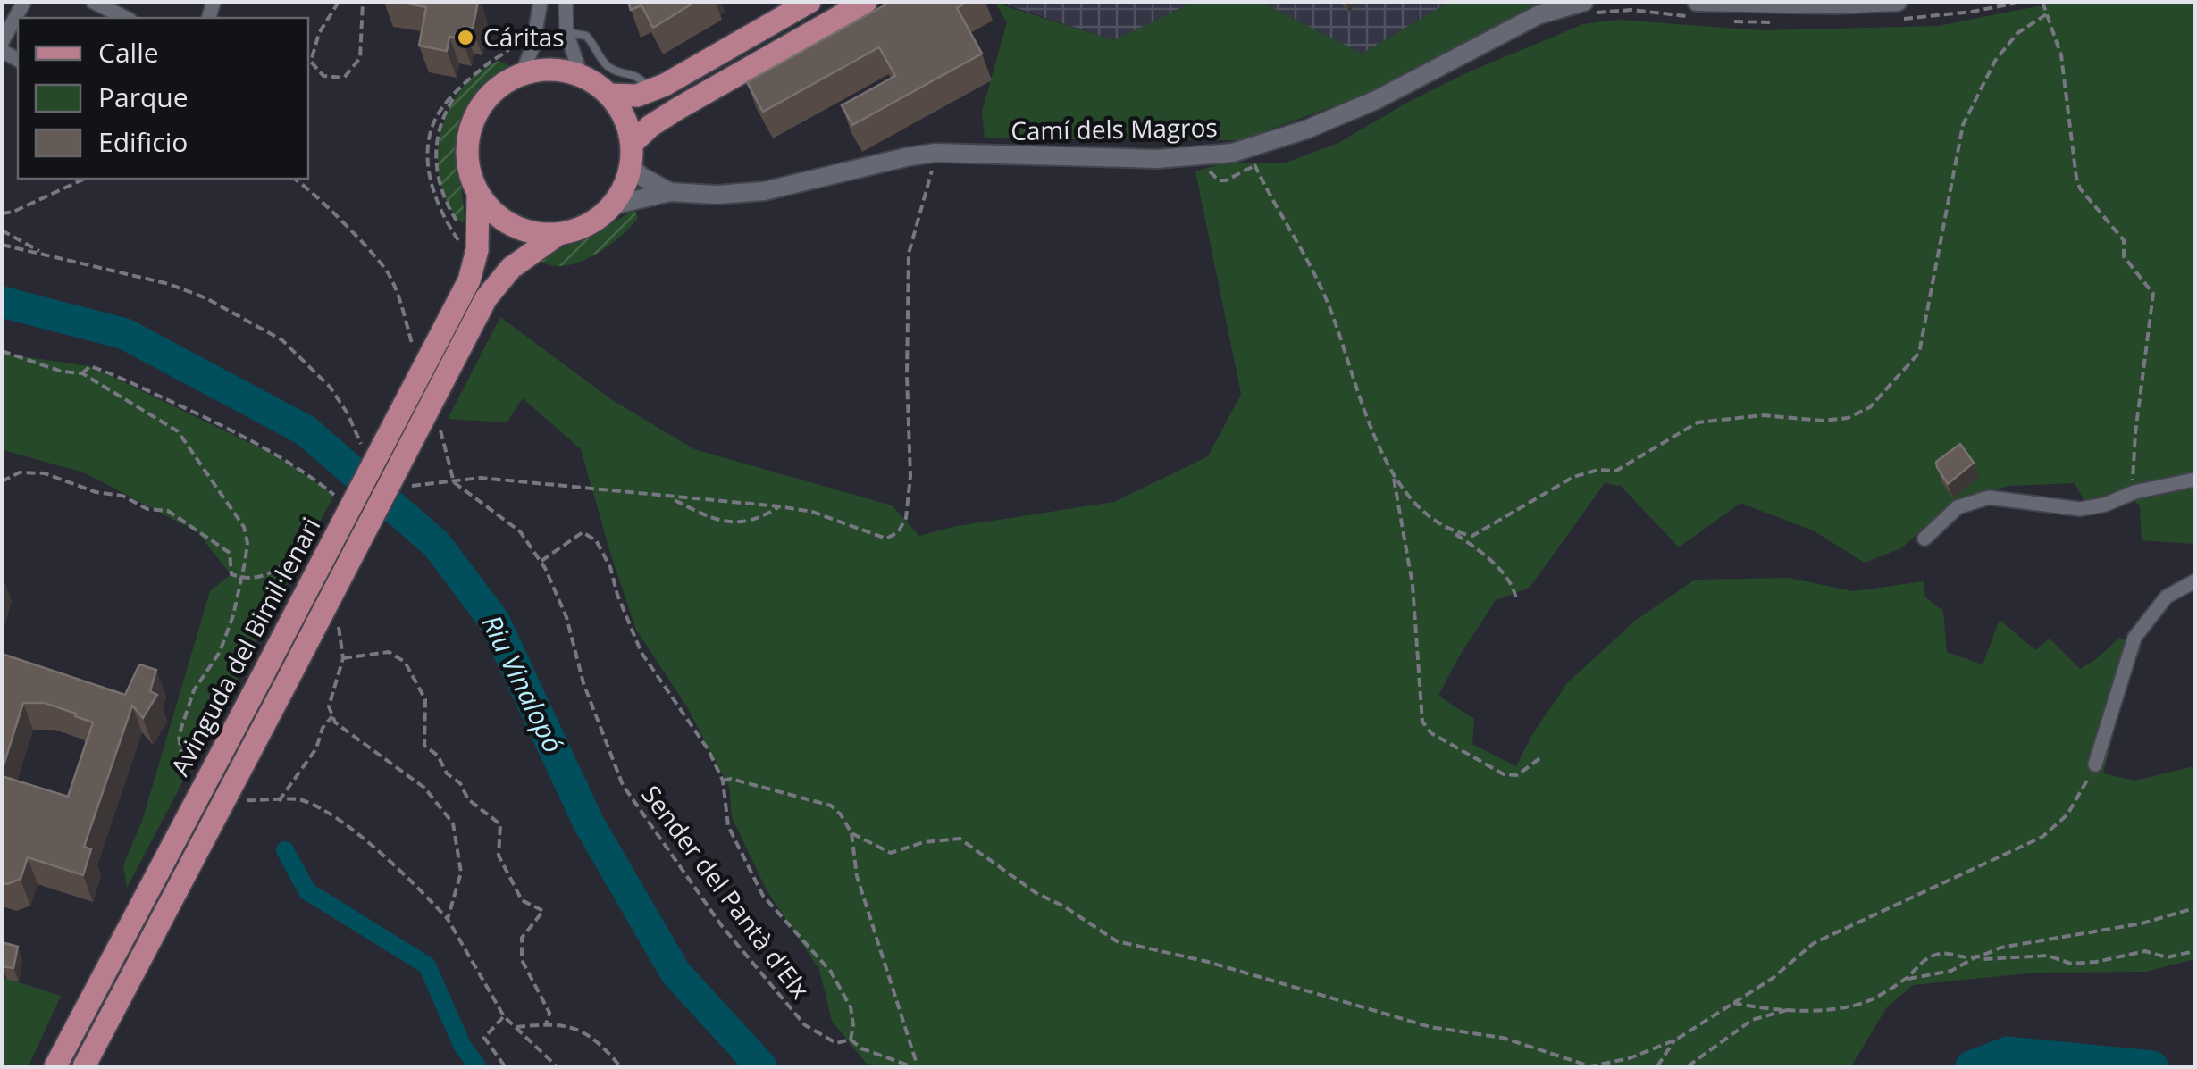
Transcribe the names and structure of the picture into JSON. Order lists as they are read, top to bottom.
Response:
{
  "streets": {
    "main road": ["Avinguda del Bimil·lenari"],
    "street": ["Camí dels Magros"],
    "path": ["Sender del Pantà d'Elx"]
  },
  "crossings": [
    ["Camí dels Magros", "Avinguda del Bimil·lenari"]
  ],
  "water": ["Riu Vinalopó"],
  "places": ["Cáritas"],
  "legend": ["Calle", "Parque", "Edificio"]
}
